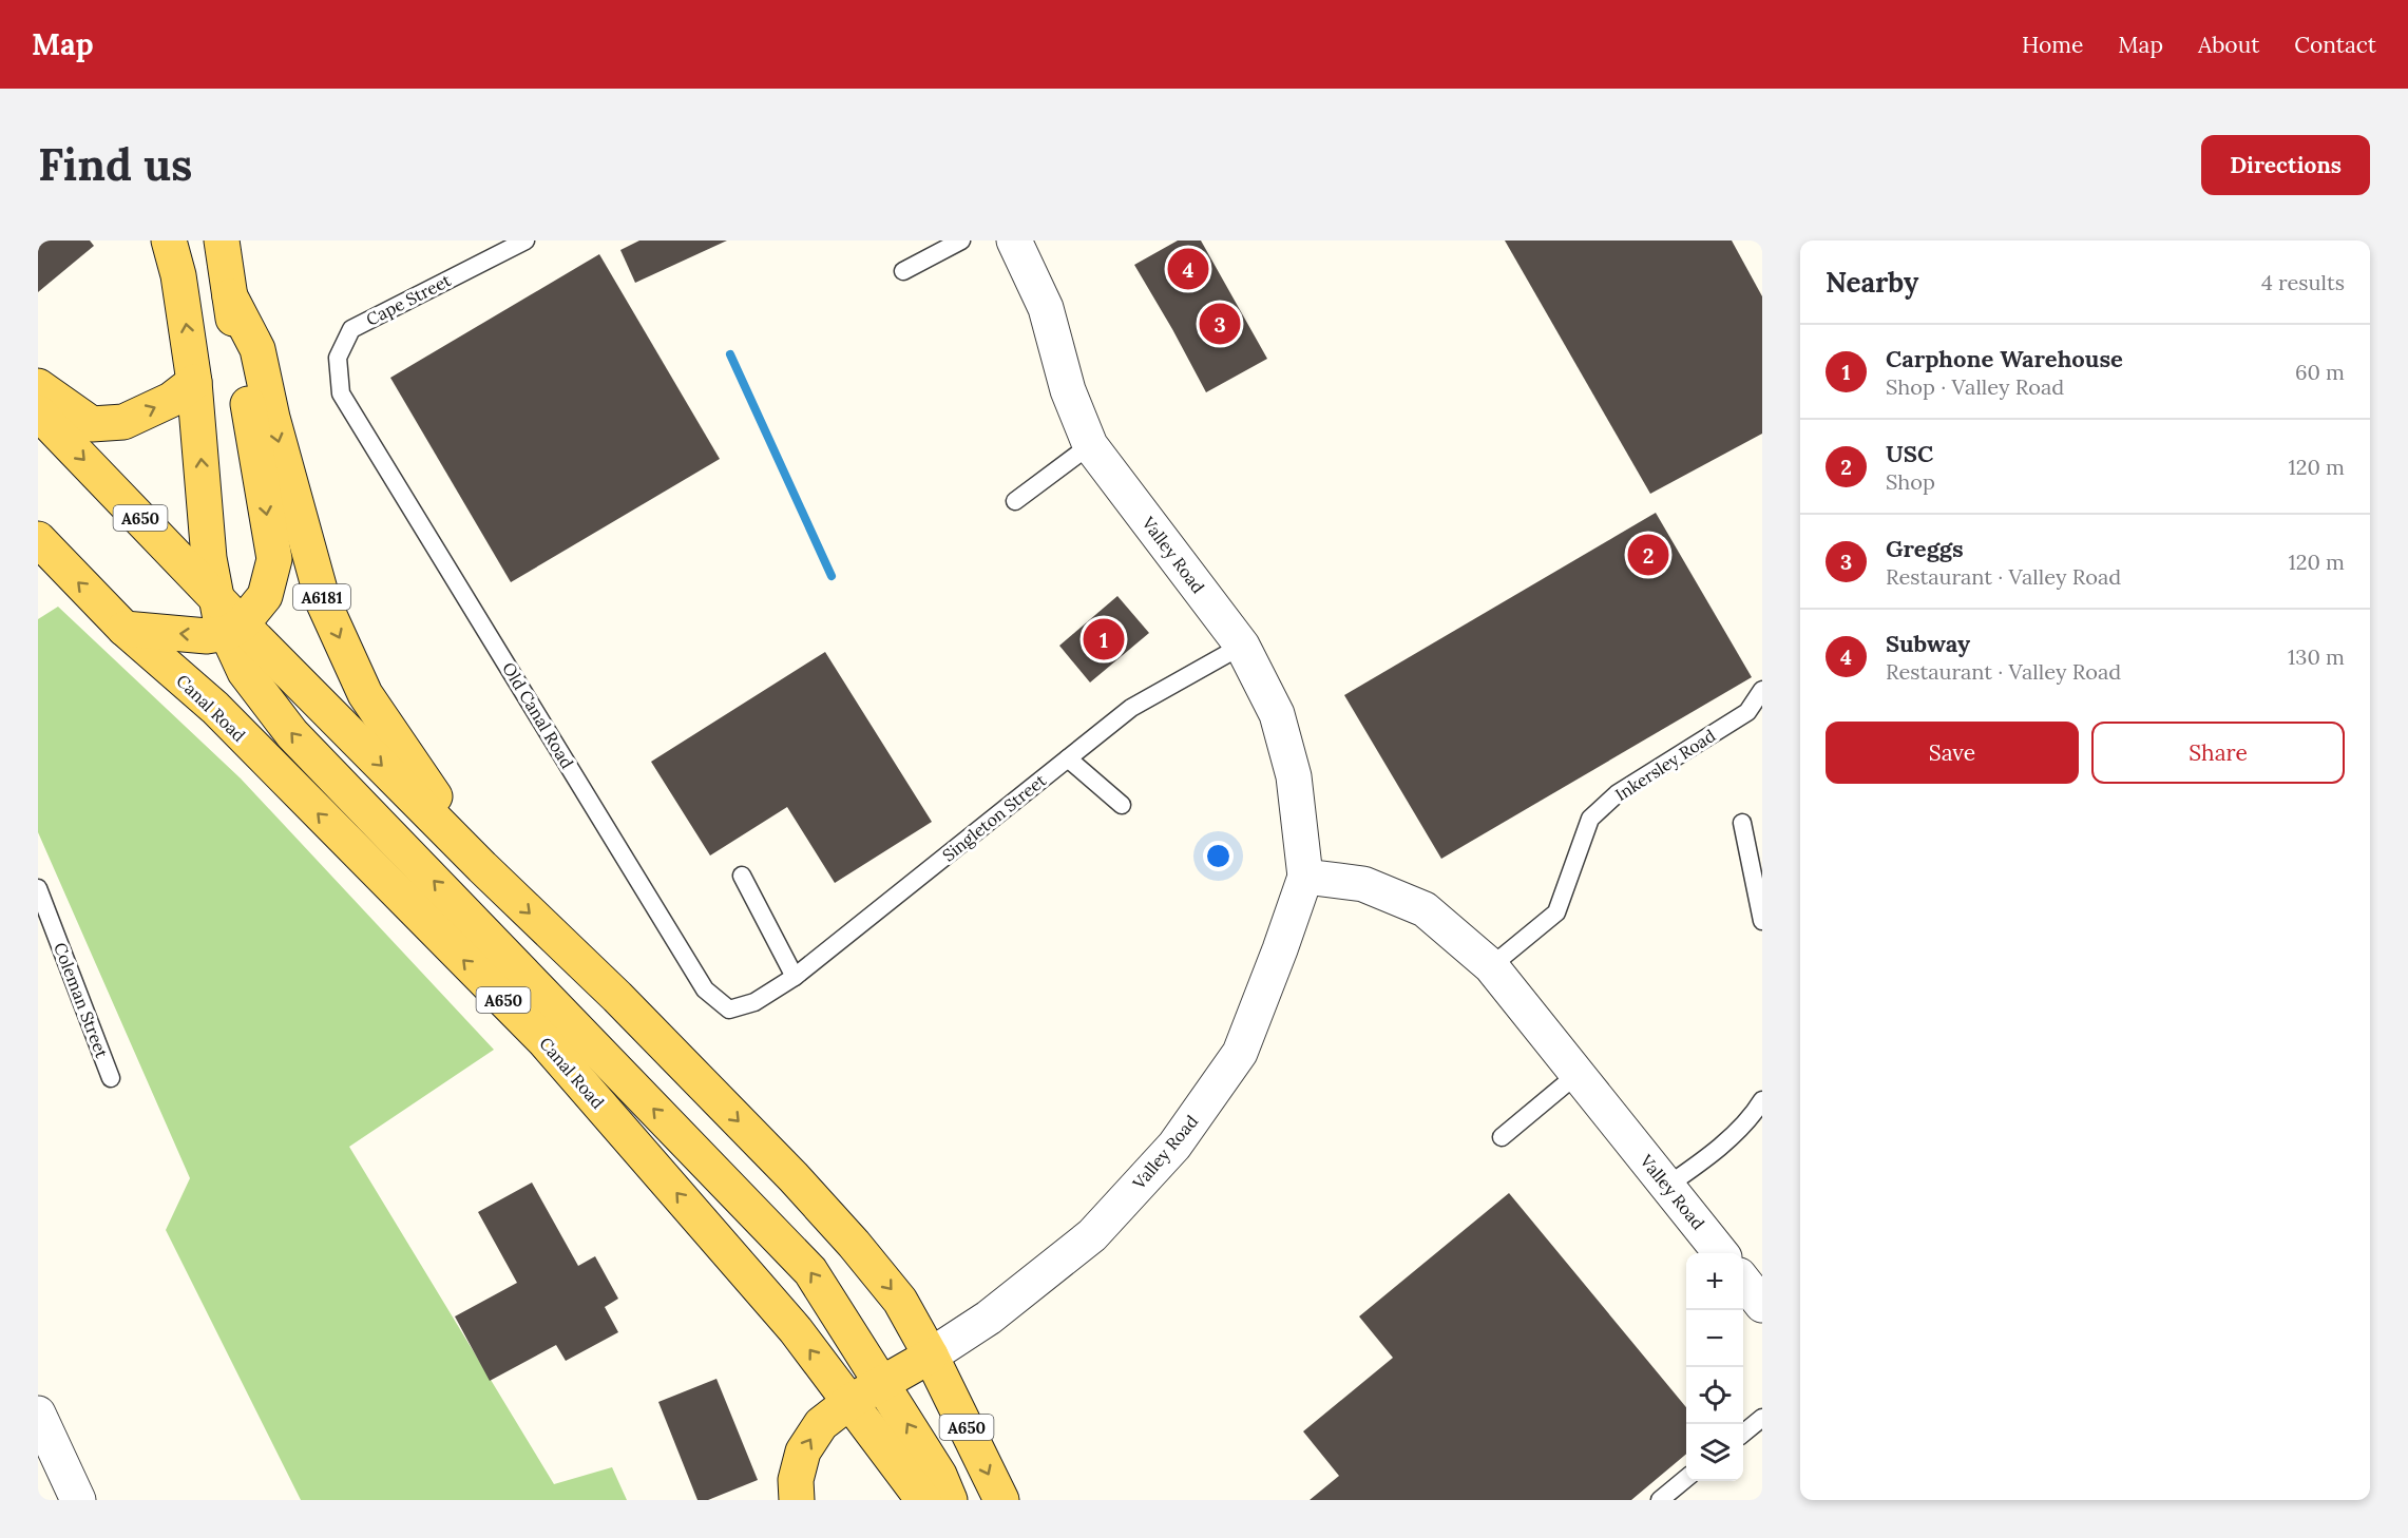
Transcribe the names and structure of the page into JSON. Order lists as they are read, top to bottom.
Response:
{
  "streets": {
    "main road": ["A650", "A6181", "Canal Road"],
    "street": ["Valley Road"],
    "lane": [
      "Cape Street",
      "Old Canal Road",
      "Inkersley Road",
      "Singleton Street",
      "Coleman Street"
    ]
  },
  "crossings": [
    ["Cape Street", "Old Canal Road"],
    ["A650", "Valley Road"],
    ["A650", "A6181"],
    ["A650", "Canal Road"],
    ["Valley Road", "Inkersley Road"],
    ["Valley Road", "Singleton Street"],
    ["Old Canal Road", "Singleton Street"]
  ],
  "page": {
    "header": "Map",
    "nav": [
      "Home",
      "Map",
      "About",
      "Contact"
    ],
    "buttons": [
      "Directions",
      ["Save", "Share"]
    ],
    "title": "Find us",
    "heading": ["Nearby", "4 results"],
    "pins": [
      "4",
      "3",
      "2",
      "1"
    ],
    "list": [
      {
        "mark": "1",
        "name": "Carphone Warehouse",
        "note": "Shop · Valley Road",
        "value": "60 m"
      },
      {
        "mark": "2",
        "name": "USC",
        "note": "Shop",
        "value": "120 m"
      },
      {
        "mark": "3",
        "name": "Greggs",
        "note": "Restaurant · Valley Road",
        "value": "120 m"
      },
      {
        "mark": "4",
        "name": "Subway",
        "note": "Restaurant · Valley Road",
        "value": "130 m"
      }
    ],
    "map_buttons": ["+", "−"]
  }
}
